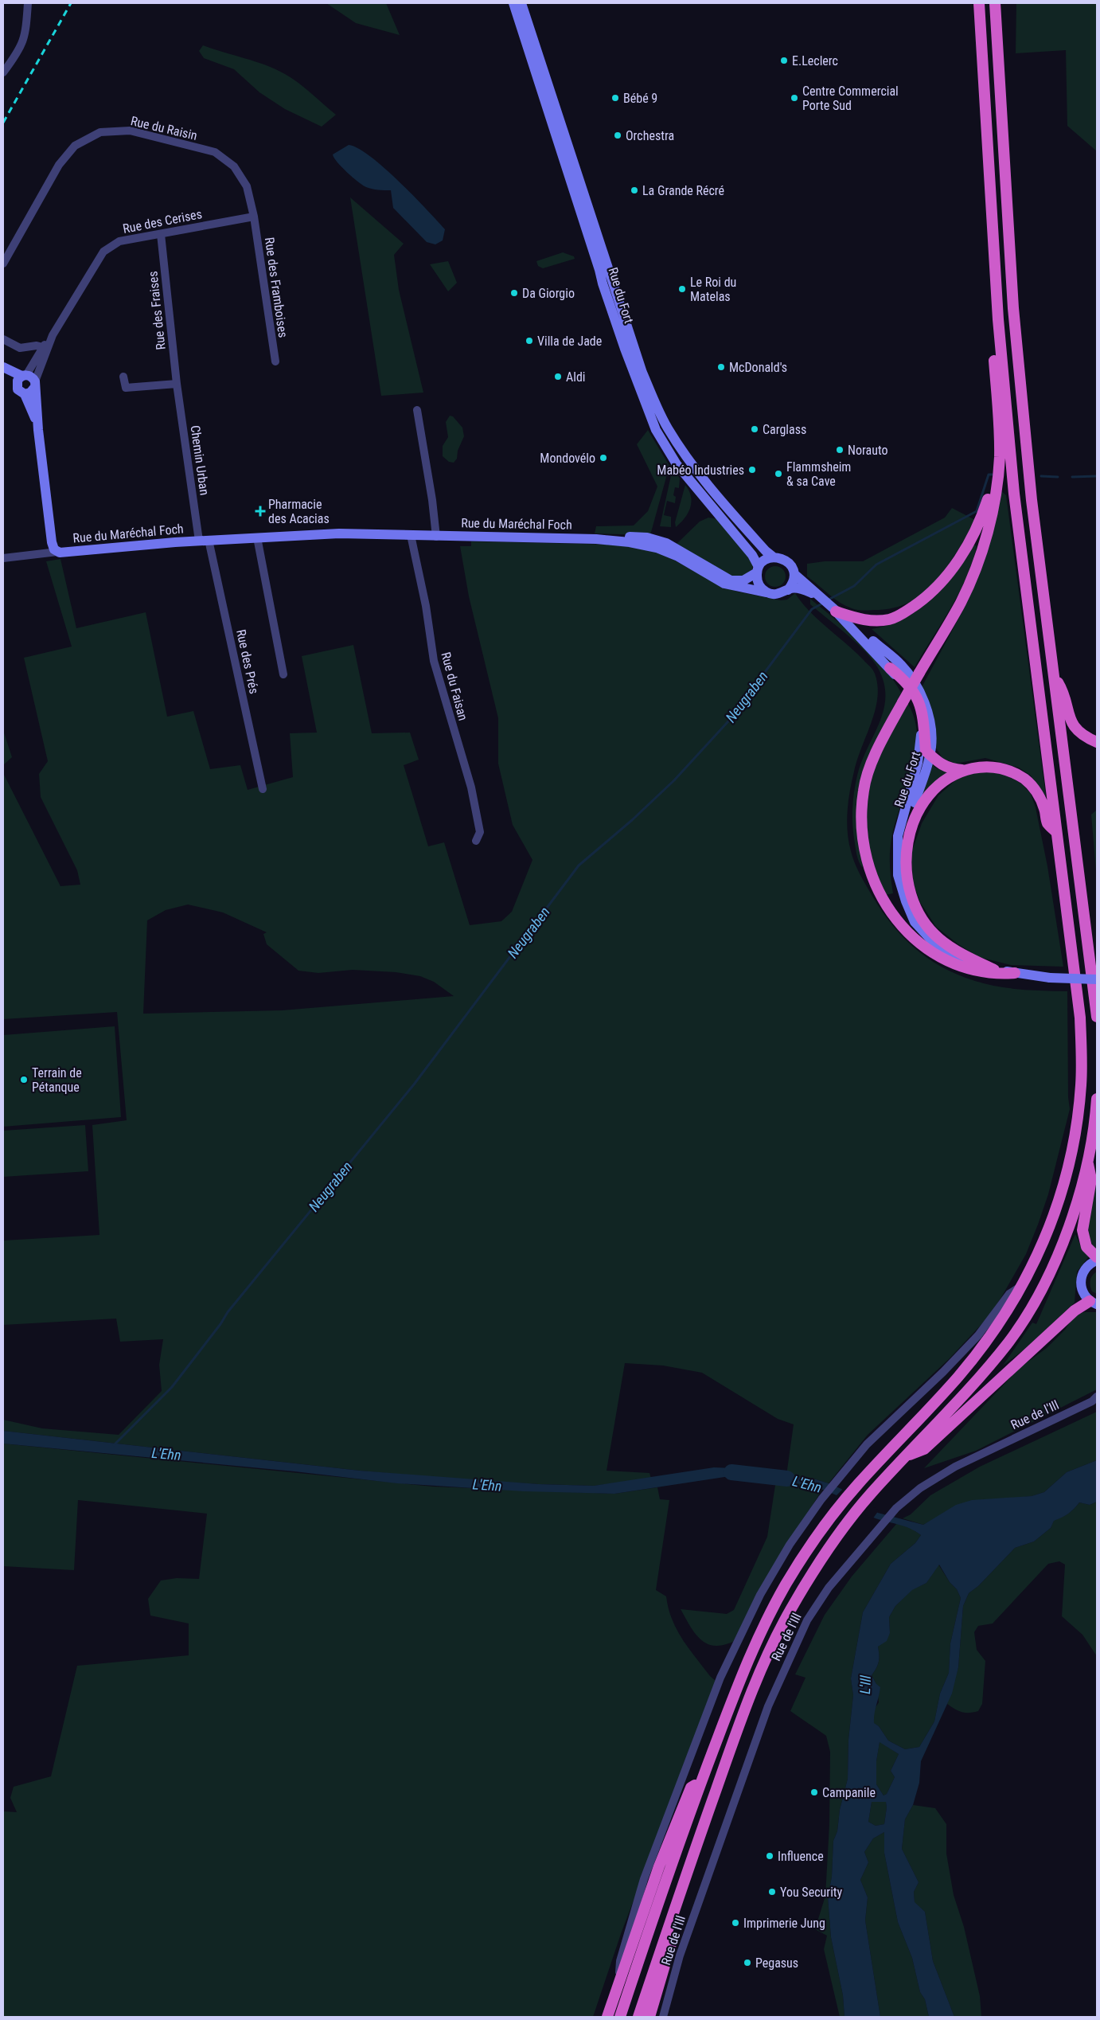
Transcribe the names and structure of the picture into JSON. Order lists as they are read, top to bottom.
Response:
{
  "streets": {
    "main road": ["Rue du Fort", "Rue du Maréchal Foch"],
    "street": [
      "Rue du Raisin",
      "Rue des Cerises",
      "Rue des Framboises",
      "Rue des Fraises",
      "Chemin Urban",
      "Rue des Prés",
      "Rue du Faisan",
      "Rue de l'Ill"
    ]
  },
  "crossings": [
    ["Rue du Raisin", "Rue des Cerises"],
    ["Rue du Raisin", "Rue des Framboises"],
    ["Rue des Cerises", "Rue des Framboises"],
    ["Rue des Cerises", "Rue des Fraises"],
    ["Rue du Fort", "Rue du Maréchal Foch"],
    ["Rue des Fraises", "Chemin Urban"],
    ["Chemin Urban", "Rue du Maréchal Foch"],
    ["Chemin Urban", "Rue des Prés"],
    ["Rue du Maréchal Foch", "Rue des Prés"],
    ["Rue du Maréchal Foch", "Rue du Faisan"]
  ],
  "water": ["Neugraben", "L'Ehn", "L'Ill"],
  "places": {
    "other": [
      "E.Leclerc",
      "Bébé 9",
      "Centre Commercial Porte Sud",
      "Orchestra",
      "La Grande Récré",
      "Le Roi du Matelas",
      "Da Giorgio",
      "Villa de Jade",
      "McDonald's",
      "Aldi",
      "Carglass",
      "Norauto",
      "Mondovélo",
      "Mabéo Industries",
      "Flammsheim & sa Cave",
      "Terrain de Pétanque",
      "Campanile",
      "Influence",
      "You Security",
      "Imprimerie Jung",
      "Pegasus"
    ],
    "health": ["Pharmacie des Acacias"]
  }
}
